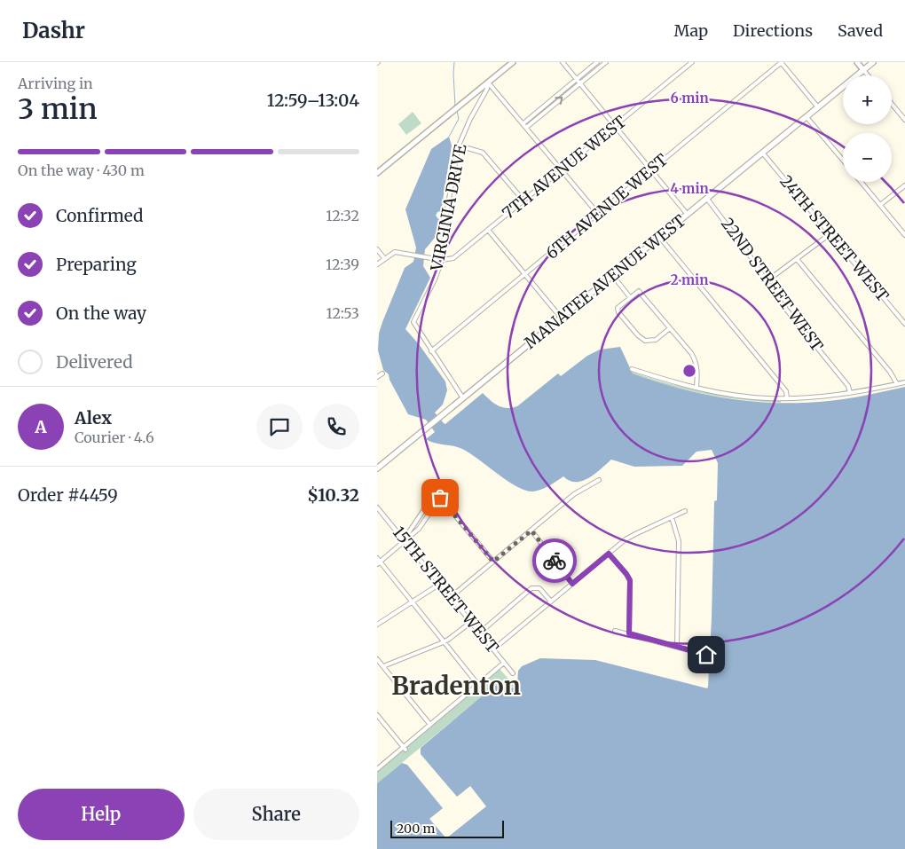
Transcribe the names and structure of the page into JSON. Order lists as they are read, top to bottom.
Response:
{
  "streets": {
    "main road": ["MANATEE AVENUE WEST"],
    "street": [
      "7TH AVENUE WEST",
      "6TH AVENUE WEST",
      "VIRGINIA DRIVE",
      "24TH STREET WEST",
      "22ND STREET WEST",
      "15TH STREET WEST"
    ]
  },
  "crossings": [
    ["7TH AVENUE WEST", "VIRGINIA DRIVE"],
    ["6TH AVENUE WEST", "VIRGINIA DRIVE"],
    ["VIRGINIA DRIVE", "MANATEE AVENUE WEST"],
    ["24TH STREET WEST", "MANATEE AVENUE WEST"],
    ["MANATEE AVENUE WEST", "22ND STREET WEST"]
  ],
  "districts": ["Bradenton"],
  "scale_bar": "200 m",
  "page": {
    "header": "Dashr",
    "nav": ["Map", "Directions", "Saved"],
    "heading": ["3 min", "Arriving in", "12:59–13:04"],
    "panel": [
      "Alex",
      "Courier · 4.6",
      "Order #4459",
      "$10.32"
    ],
    "map_buttons": ["+", "−"],
    "bar": "On the way · 430 m",
    "list": [
      ["Confirmed", "12:32"],
      ["Preparing", "12:39"],
      ["On the way", "12:53"],
      "Delivered"
    ],
    "round": "A",
    "buttons": ["Help", "Share"],
    "scale": "200 m"
  },
  "rings": ["6 min", "4 min", "2 min"]
}
